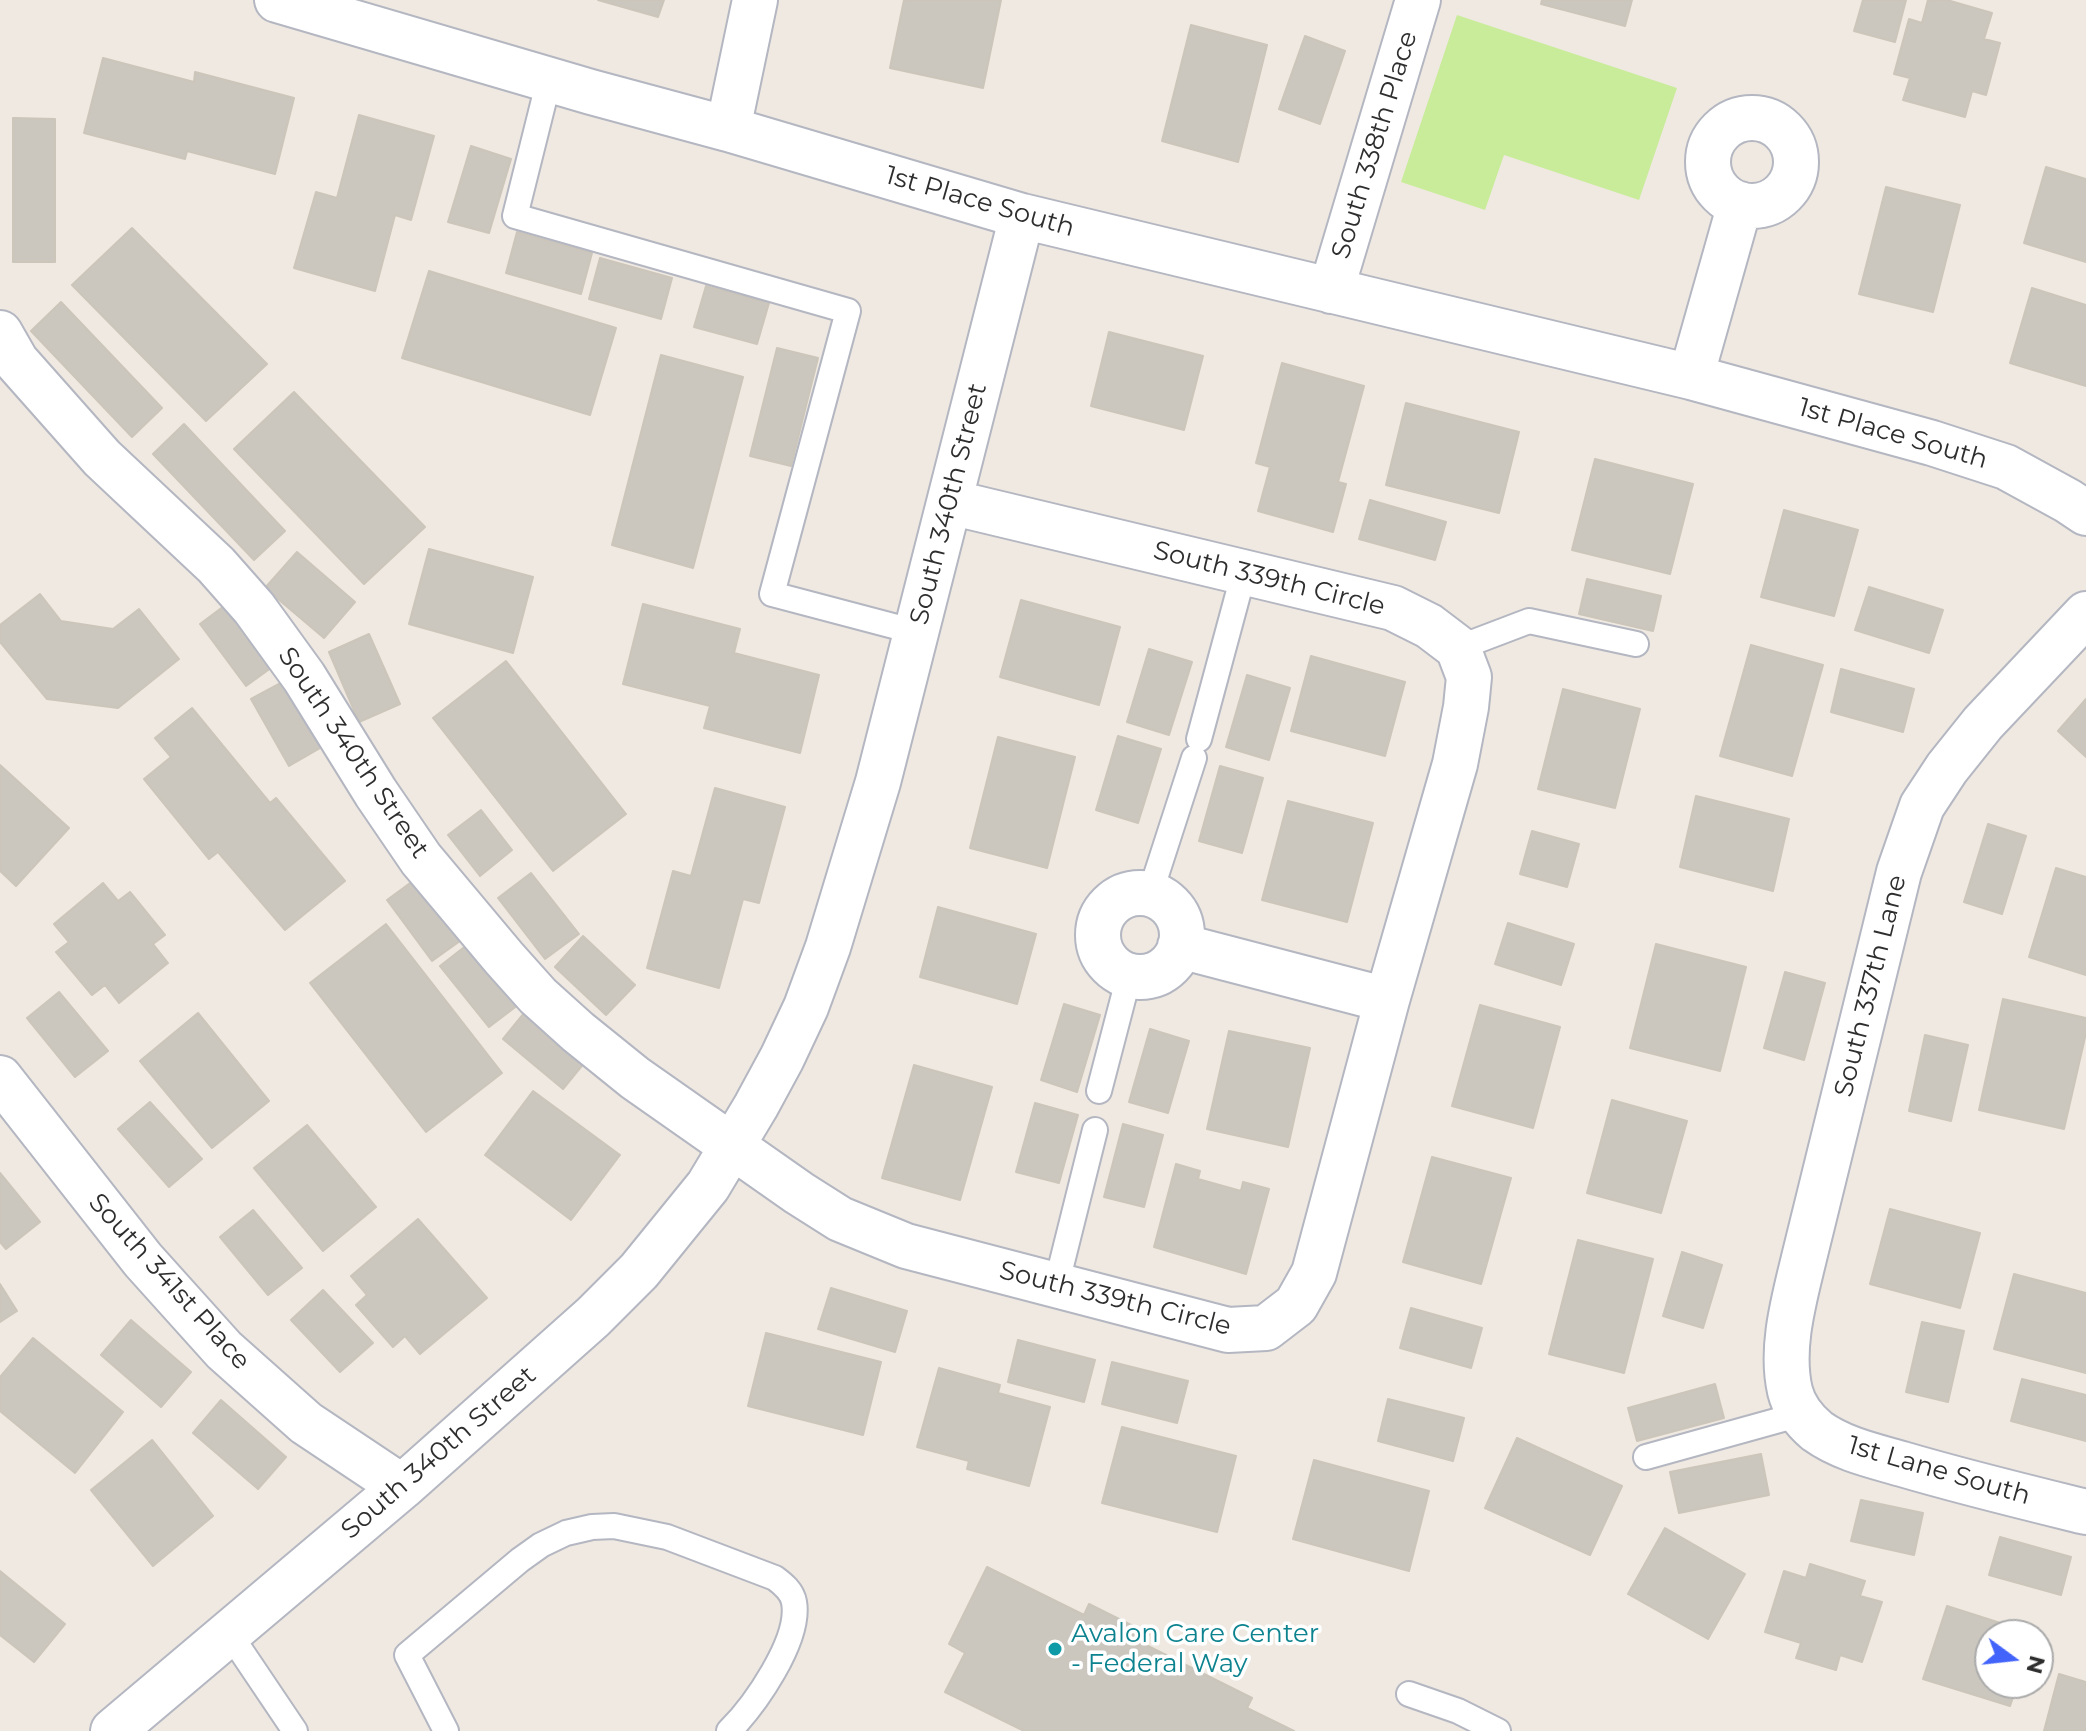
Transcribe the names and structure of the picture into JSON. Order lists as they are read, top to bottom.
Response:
{
  "streets": {
    "street": [
      "South 338th Place",
      "1st Place South",
      "South 340th Street",
      "South 339th Circle",
      "South 337th Lane",
      "South 341st Place",
      "1st Lane South"
    ]
  },
  "crossings": [
    ["South 338th Place", "1st Place South"],
    ["1st Place South", "South 340th Street"],
    ["South 340th Street", "South 339th Circle"],
    ["South 340th Street", "South 341st Place"],
    ["South 337th Lane", "1st Lane South"]
  ],
  "places": ["Avalon Care Center - Federal Way"],
  "north": "right"
}
